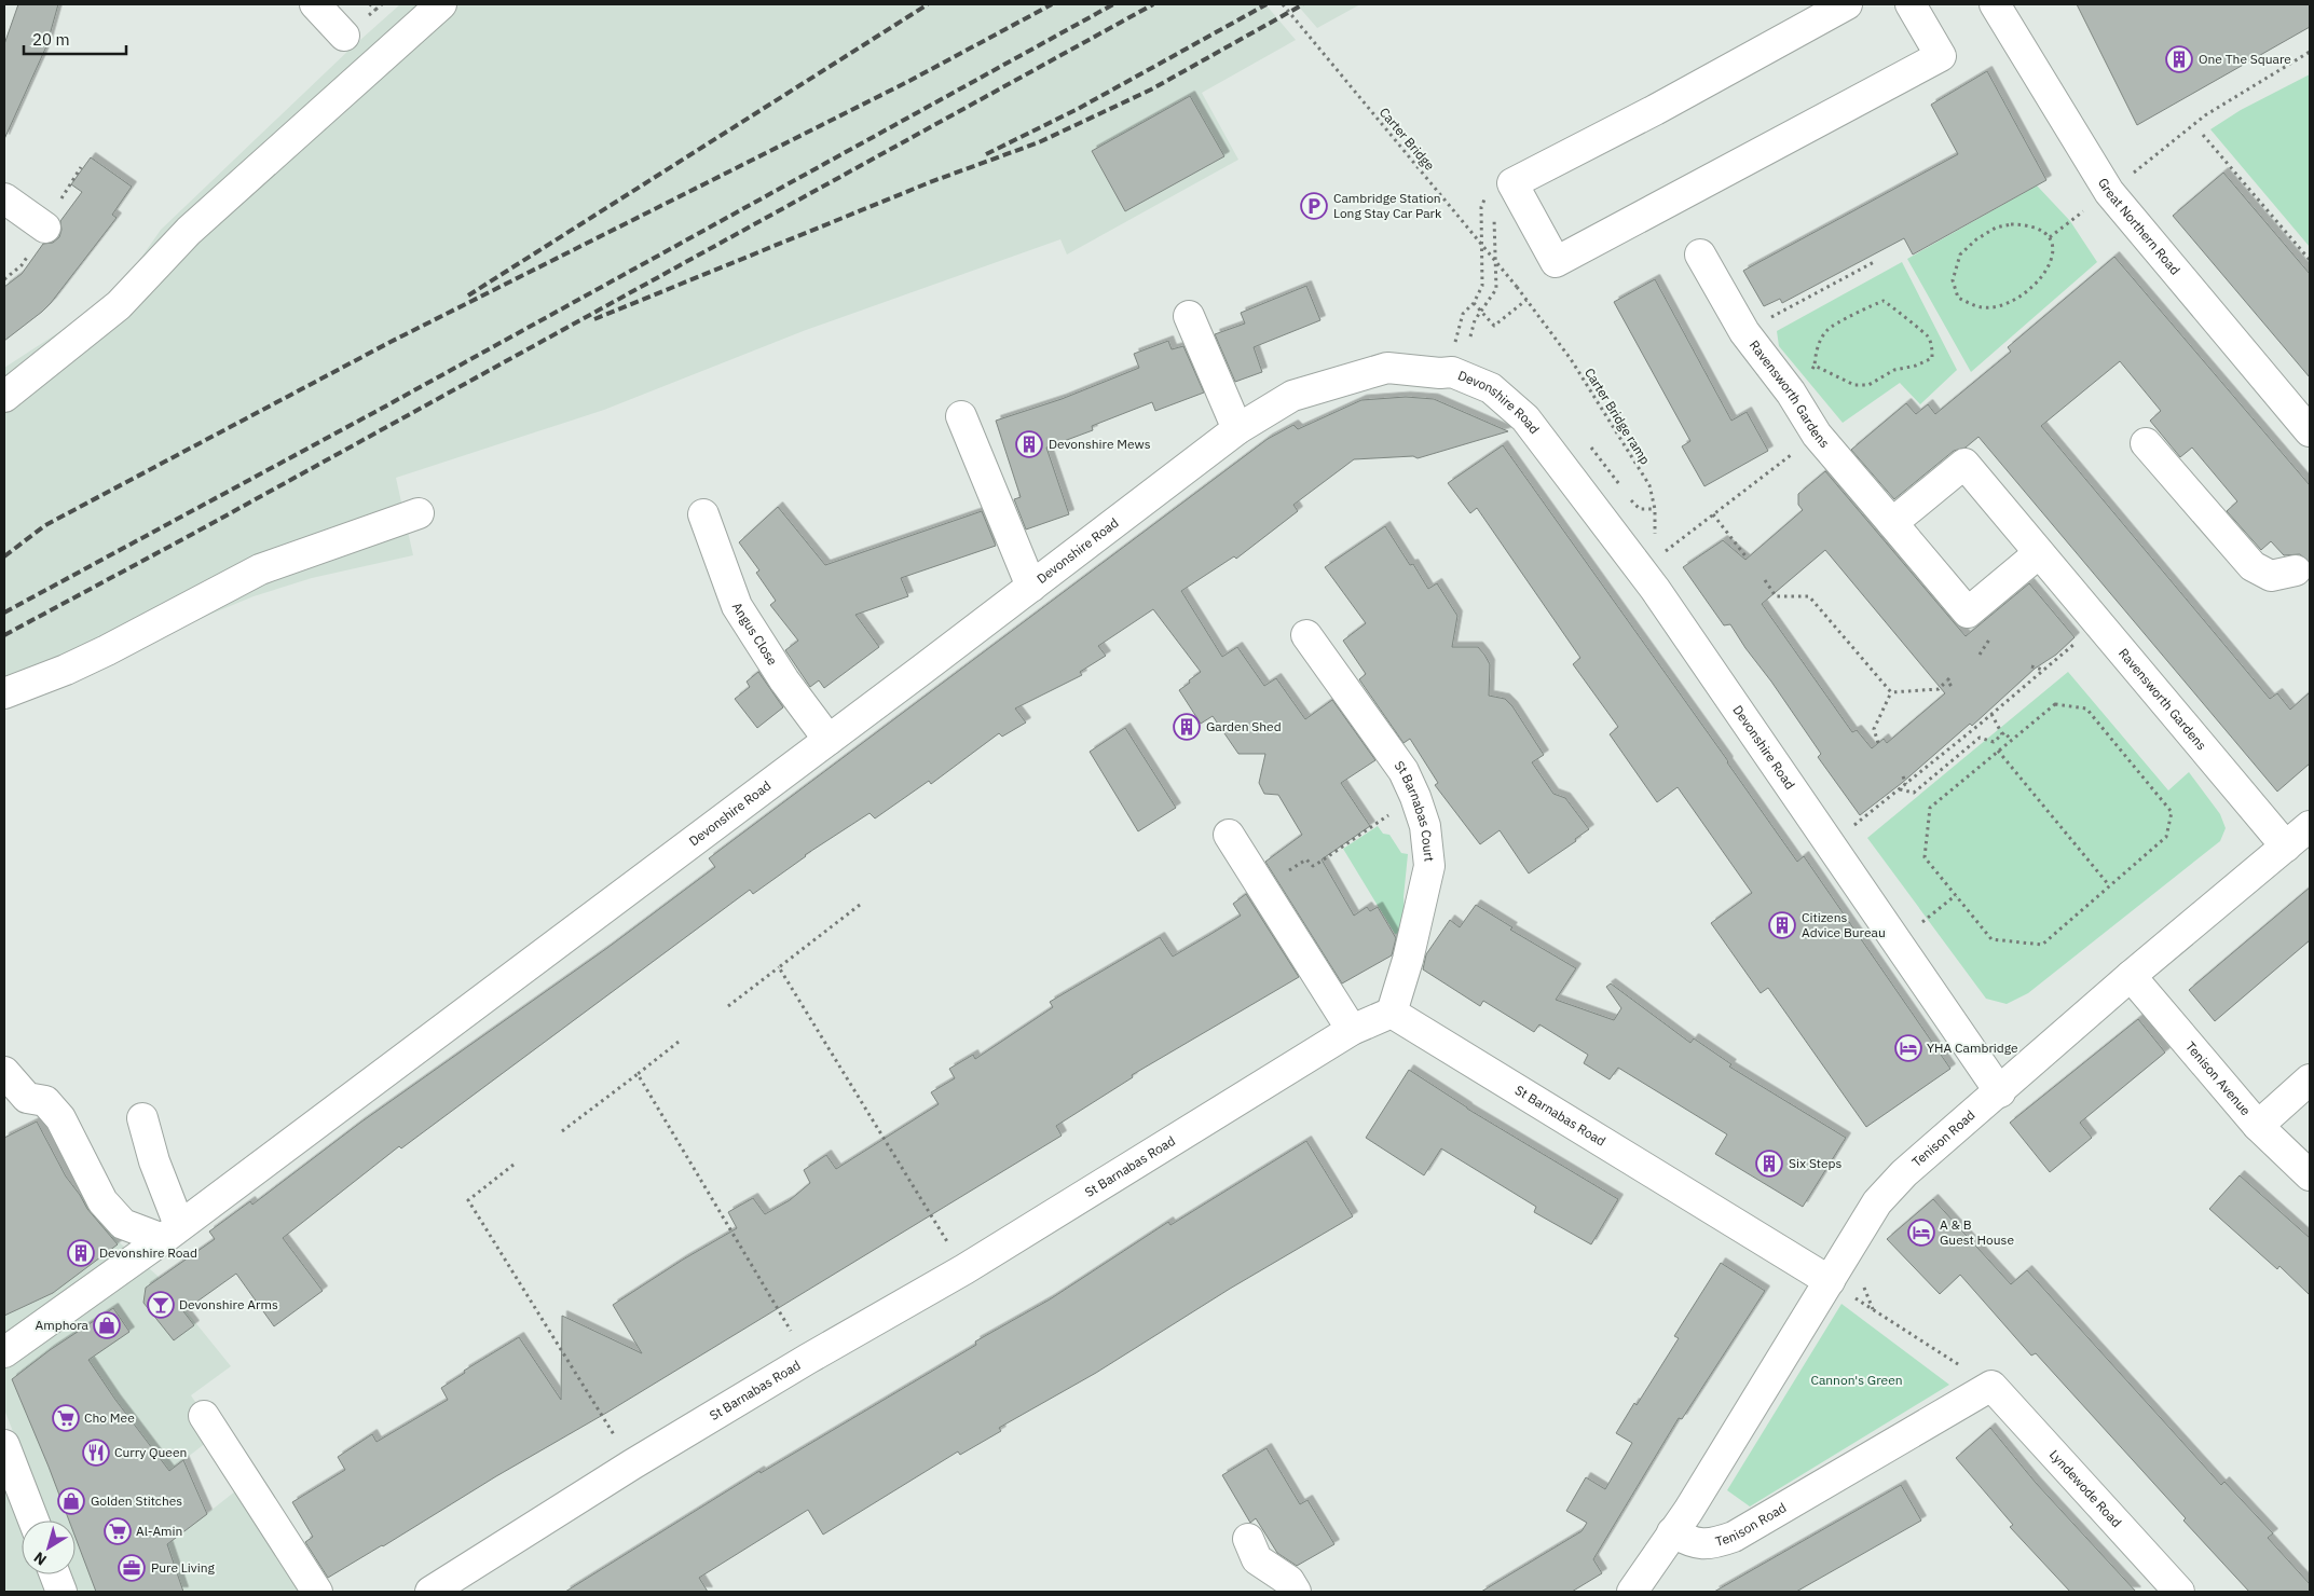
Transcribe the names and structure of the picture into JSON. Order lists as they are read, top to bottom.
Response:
{
  "streets": {
    "street": [
      "Great Northern Road",
      "Ravensworth Gardens",
      "Devonshire Road",
      "Angus Close",
      "St Barnabas Court",
      "Tenison Avenue",
      "St Barnabas Road",
      "Tenison Road",
      "Lyndewode Road"
    ],
    "path": ["Carter Bridge", "Carter Bridge ramp"]
  },
  "crossings": [
    ["Carter Bridge", "Carter Bridge ramp"],
    ["Ravensworth Gardens", "Tenison Road"],
    ["Devonshire Road", "Carter Bridge ramp"],
    ["Devonshire Road", "Angus Close"],
    ["Devonshire Road", "Tenison Road"],
    ["St Barnabas Court", "St Barnabas Road"],
    ["Tenison Avenue", "Tenison Road"],
    ["St Barnabas Road", "Tenison Road"],
    ["Tenison Road", "Lyndewode Road"]
  ],
  "parks": ["Cannon's Green"],
  "places": {
    "building": [
      "One The Square",
      "Devonshire Mews",
      "Garden Shed",
      "Citizens Advice Bureau",
      "Six Steps",
      "Devonshire Road"
    ],
    "parking": ["Cambridge Station Long Stay Car Park"],
    "hotel": ["YHA Cambridge", "A & B Guest House"],
    "bar": ["Devonshire Arms"],
    "shop": ["Amphora", "Golden Stitches"],
    "supermarket": ["Cho Mee", "Al-Amin"],
    "restaurant": ["Curry Queen"],
    "office": ["Pure Living"]
  },
  "scale_bar": "20 m",
  "north": "bottom left"
}
